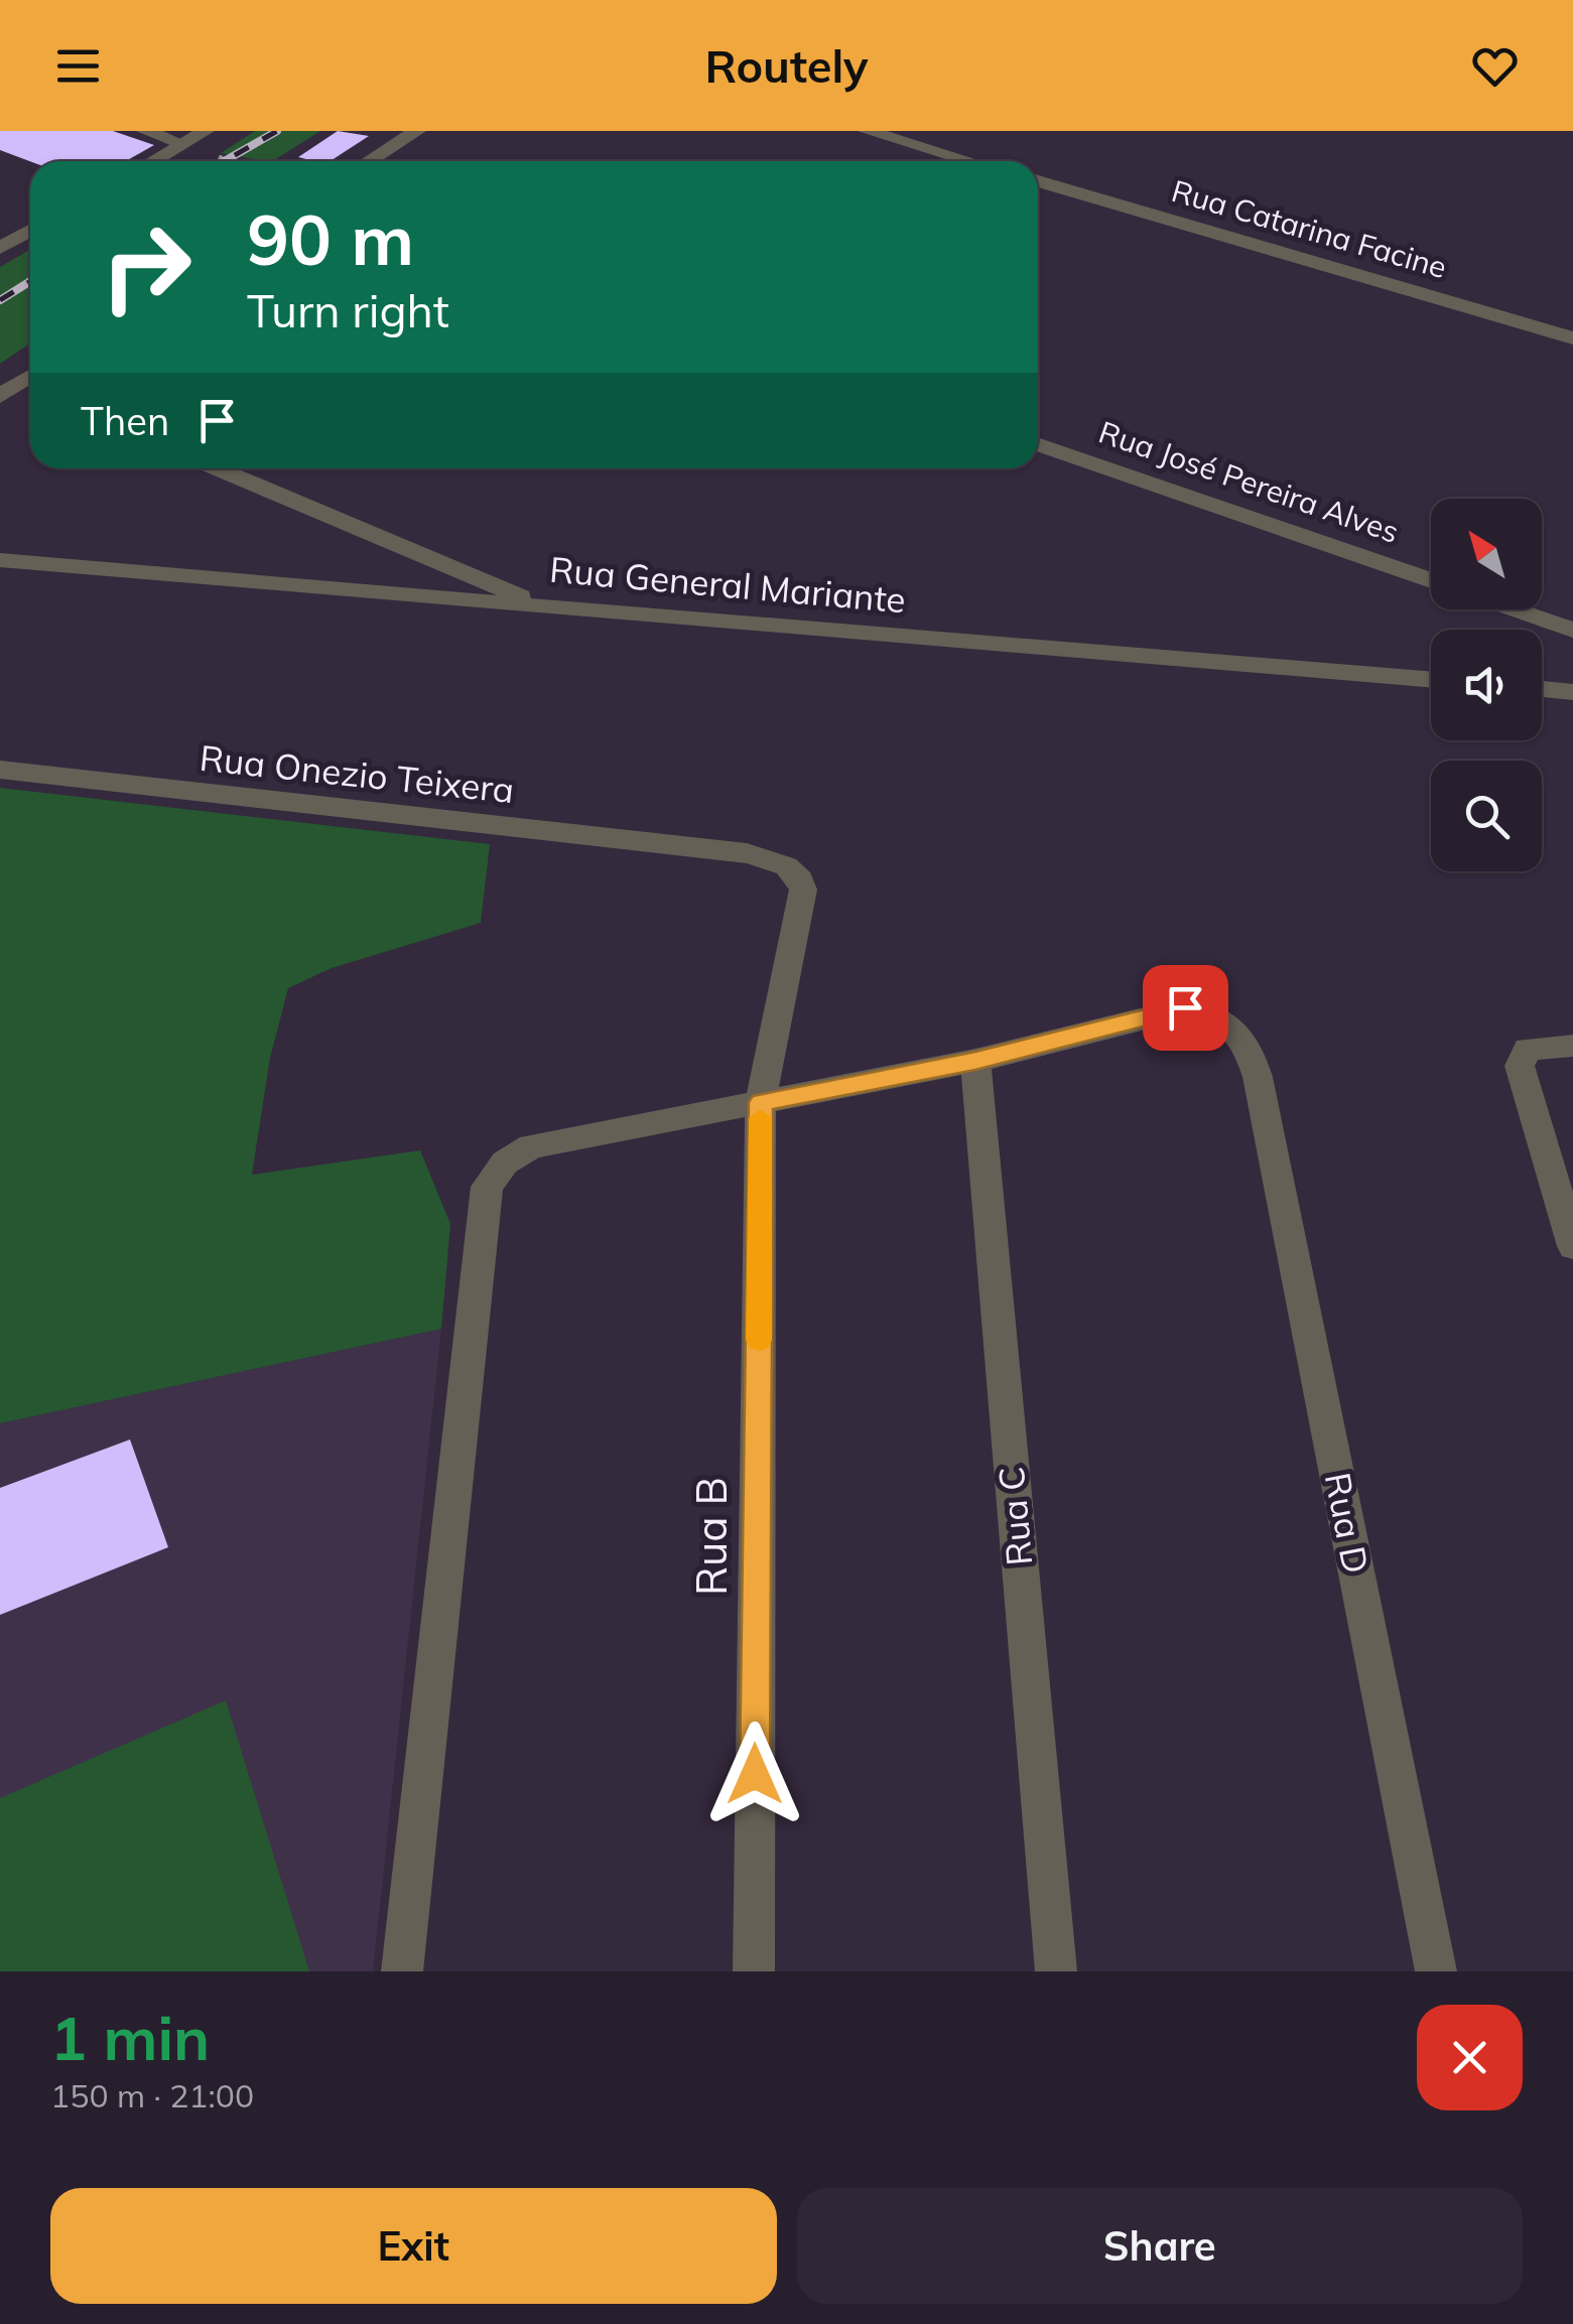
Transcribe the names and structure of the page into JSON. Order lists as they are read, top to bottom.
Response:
{
  "streets": {
    "street": [
      "Rua Catarina Facine",
      "Rua José Pereira Alves",
      "Rua General Mariante",
      "Rua Onezio Teixera",
      "Rua C",
      "Rua D",
      "Rua B"
    ]
  },
  "crossings": [
    ["Rua Onezio Teixera", "Rua B"],
    ["Rua C", "Rua D"]
  ],
  "north": "top left",
  "page": {
    "header": "Routely",
    "turn": ["90 m", "Turn right"],
    "then": "Then",
    "heading": ["1 min", "150 m · 21:00"],
    "buttons": ["Exit", "Share"]
  }
}
